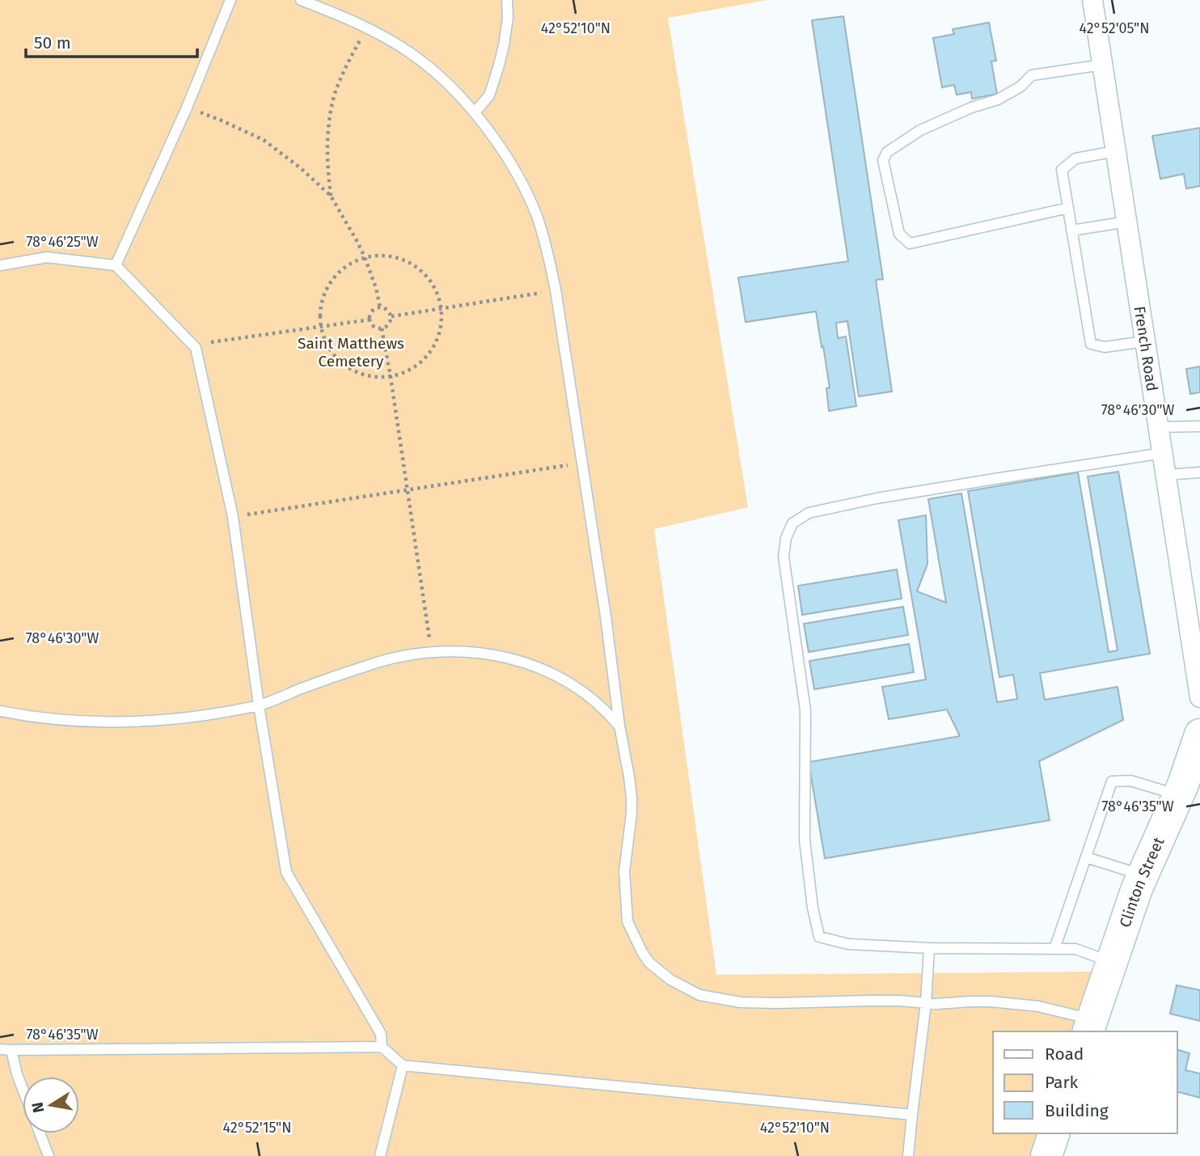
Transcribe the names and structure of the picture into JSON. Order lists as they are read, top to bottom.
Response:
{
  "streets": {
    "main road": ["Clinton Street"],
    "street": ["French Road"]
  },
  "parks": ["Saint Matthews Cemetery"],
  "legend": ["Road", "Park", "Building"],
  "scale_bar": "50 m",
  "north": "left",
  "coordinates": [
    "42°52'10\"N",
    "42°52'05\"N",
    "78°46'25\"W",
    "78°46'30\"W",
    "78°46'35\"W",
    "42°52'15\"N"
  ]
}
